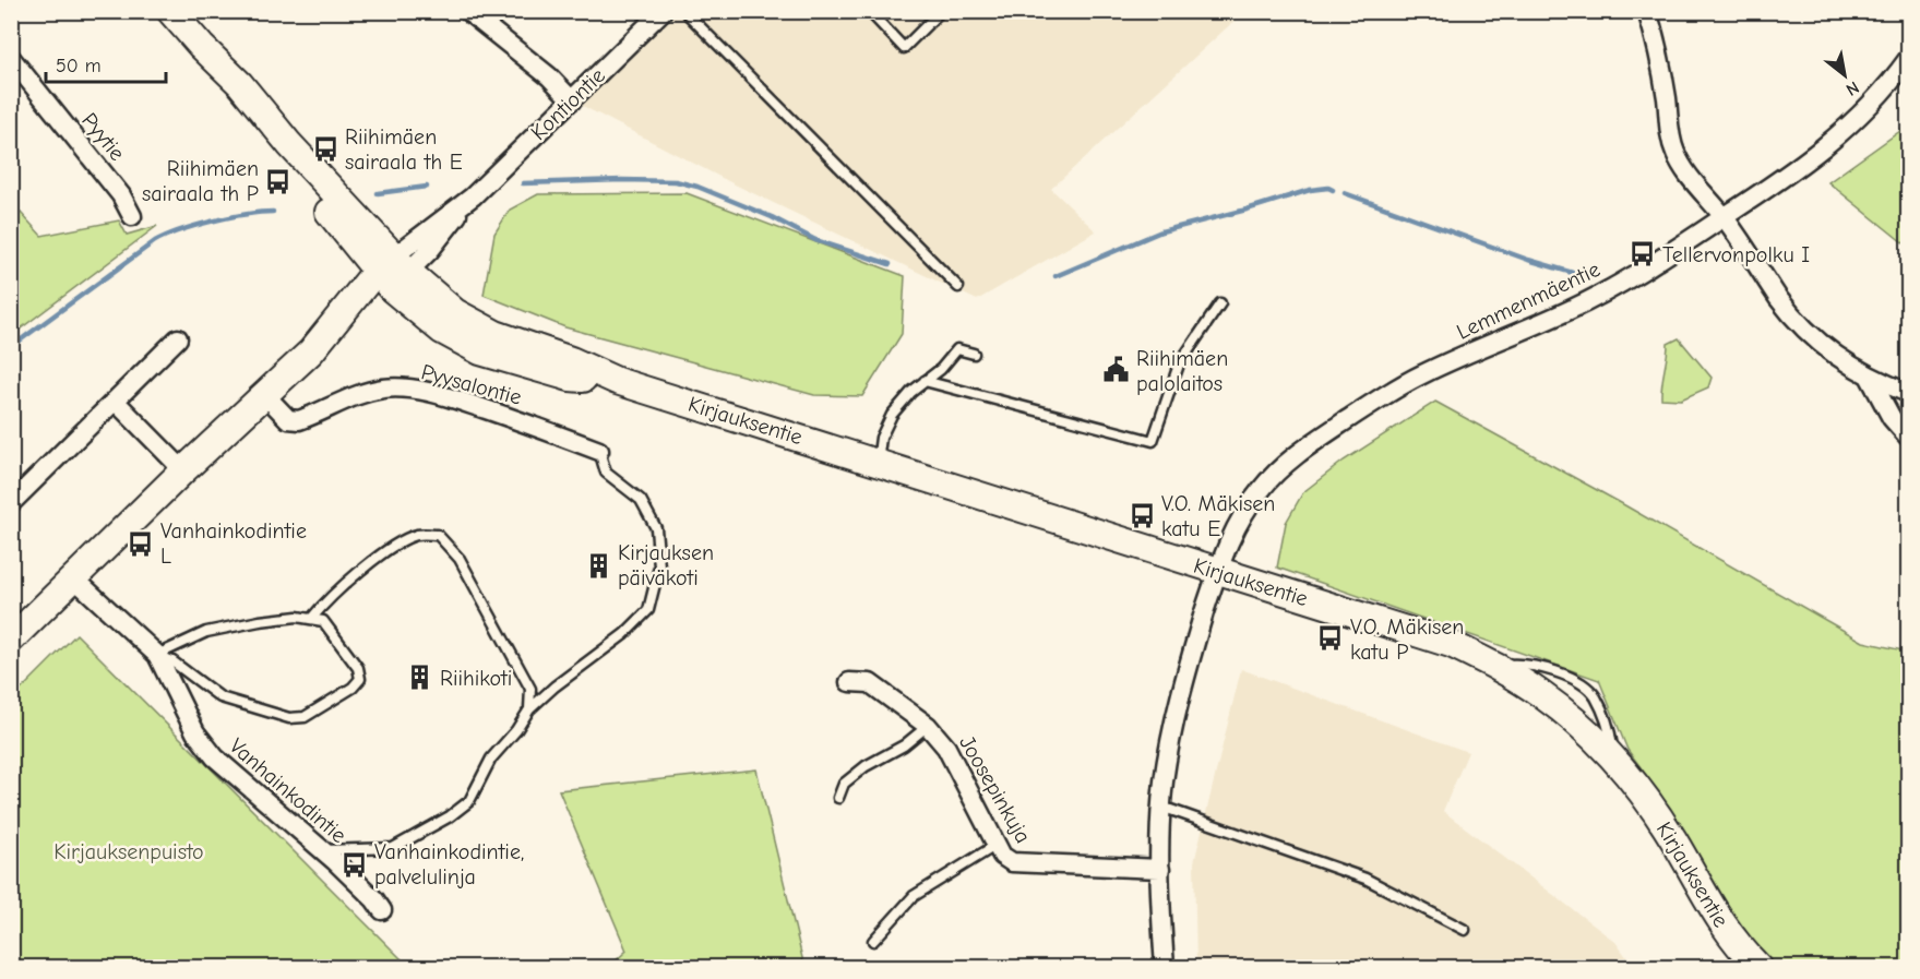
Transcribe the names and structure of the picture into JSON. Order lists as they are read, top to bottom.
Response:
{
  "streets": {
    "street": [
      "Kontiontie",
      "Pyytie",
      "Lemmenmäentie",
      "Pyysalontie",
      "Kirjauksentie",
      "Joosepinkuja",
      "Vanhainkodintie"
    ]
  },
  "crossings": [
    ["Kontiontie", "Pyysalontie"],
    ["Kontiontie", "Kirjauksentie"],
    ["Kontiontie", "Vanhainkodintie"],
    ["Lemmenmäentie", "Kirjauksentie"],
    ["Lemmenmäentie", "Joosepinkuja"]
  ],
  "parks": ["Kirjauksenpuisto"],
  "places": {
    "bus stop": [
      "Riihimäen sairaala th E",
      "Riihimäen sairaala th P",
      "Tellervonpolku I",
      "V.O. Mäkisen katu E",
      "Vanhainkodintie L",
      "V.O. Mäkisen katu P",
      "Vanhainkodintie, palvelulinja"
    ],
    "public building": ["Riihimäen palolaitos"],
    "building": ["Kirjauksen päiväkoti", "Riihikoti"]
  },
  "scale_bar": "50 m",
  "north": "bottom right"
}
